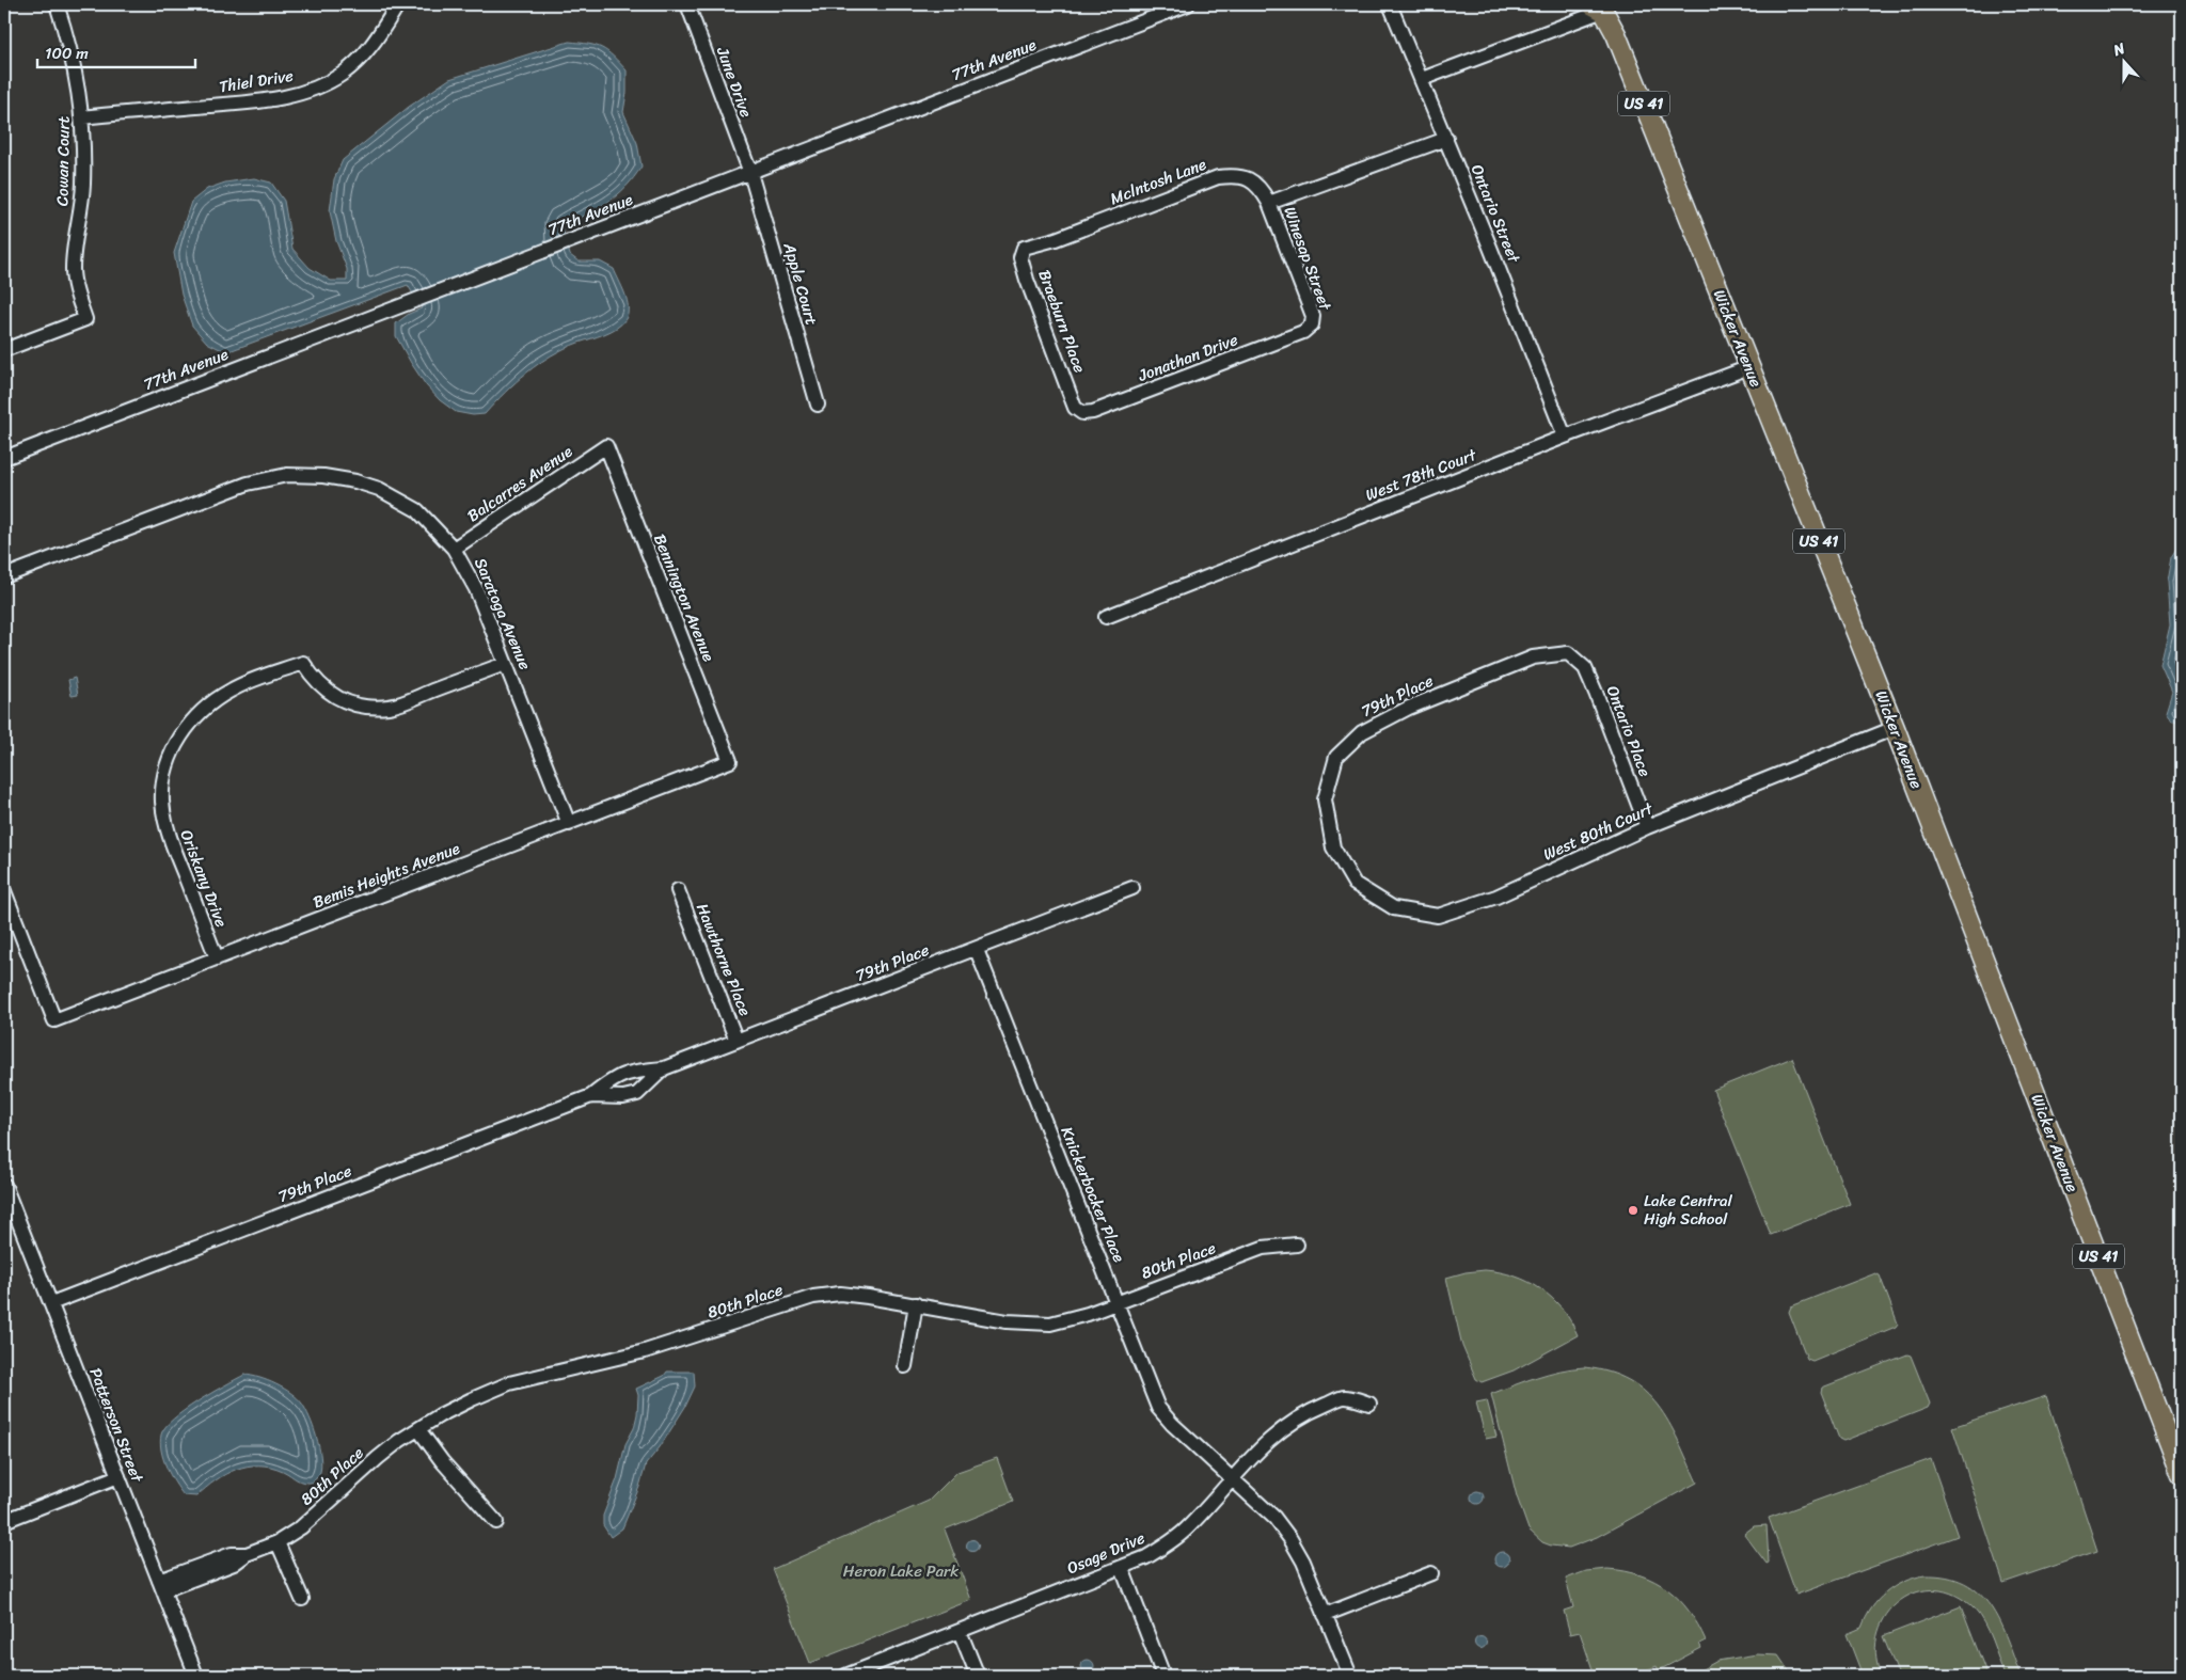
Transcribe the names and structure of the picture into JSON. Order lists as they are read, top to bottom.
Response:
{
  "streets": {
    "highway": ["US 41", "Wicker Avenue"],
    "street": [
      "77th Avenue",
      "Thiel Drive",
      "June Drive",
      "Cowan Court",
      "Mclntosh Lane",
      "Ontario Street",
      "Winesap Street",
      "Apple Court",
      "Braeburn Place",
      "Jonathan Drive",
      "West 78th Court",
      "Balcarres Avenue",
      "Bennington Avenue",
      "Saratoga Avenue",
      "79th Place",
      "Ontario Place",
      "West 80th Court",
      "Bemis Heights Avenue",
      "Oriskany Drive",
      "Hawthorne Place",
      "Knickerbocker Place",
      "80th Place",
      "Patterson Street",
      "Osage Drive"
    ]
  },
  "crossings": [
    ["77th Avenue", "June Drive"],
    ["77th Avenue", "Apple Court"],
    ["Thiel Drive", "Cowan Court"],
    ["June Drive", "Apple Court"],
    ["Mclntosh Lane", "Winesap Street"],
    ["Mclntosh Lane", "Braeburn Place"],
    ["Ontario Street", "West 78th Court"],
    ["Winesap Street", "Jonathan Drive"],
    ["Braeburn Place", "Jonathan Drive"],
    ["Wicker Avenue", "West 78th Court"],
    ["Wicker Avenue", "West 80th Court"],
    ["Balcarres Avenue", "Bennington Avenue"],
    ["Balcarres Avenue", "Saratoga Avenue"],
    ["Bennington Avenue", "Bemis Heights Avenue"],
    ["Saratoga Avenue", "Bemis Heights Avenue"],
    ["Saratoga Avenue", "Oriskany Drive"],
    ["79th Place", "Ontario Place"],
    ["79th Place", "West 80th Court"],
    ["79th Place", "Hawthorne Place"],
    ["79th Place", "Knickerbocker Place"],
    ["79th Place", "Patterson Street"],
    ["Ontario Place", "West 80th Court"],
    ["Bemis Heights Avenue", "Oriskany Drive"],
    ["Knickerbocker Place", "80th Place"],
    ["Knickerbocker Place", "Osage Drive"],
    ["80th Place", "Patterson Street"]
  ],
  "parks": ["Heron Lake Park"],
  "places": ["Lake Central High School"],
  "scale_bar": "100 m",
  "north": "top"
}
